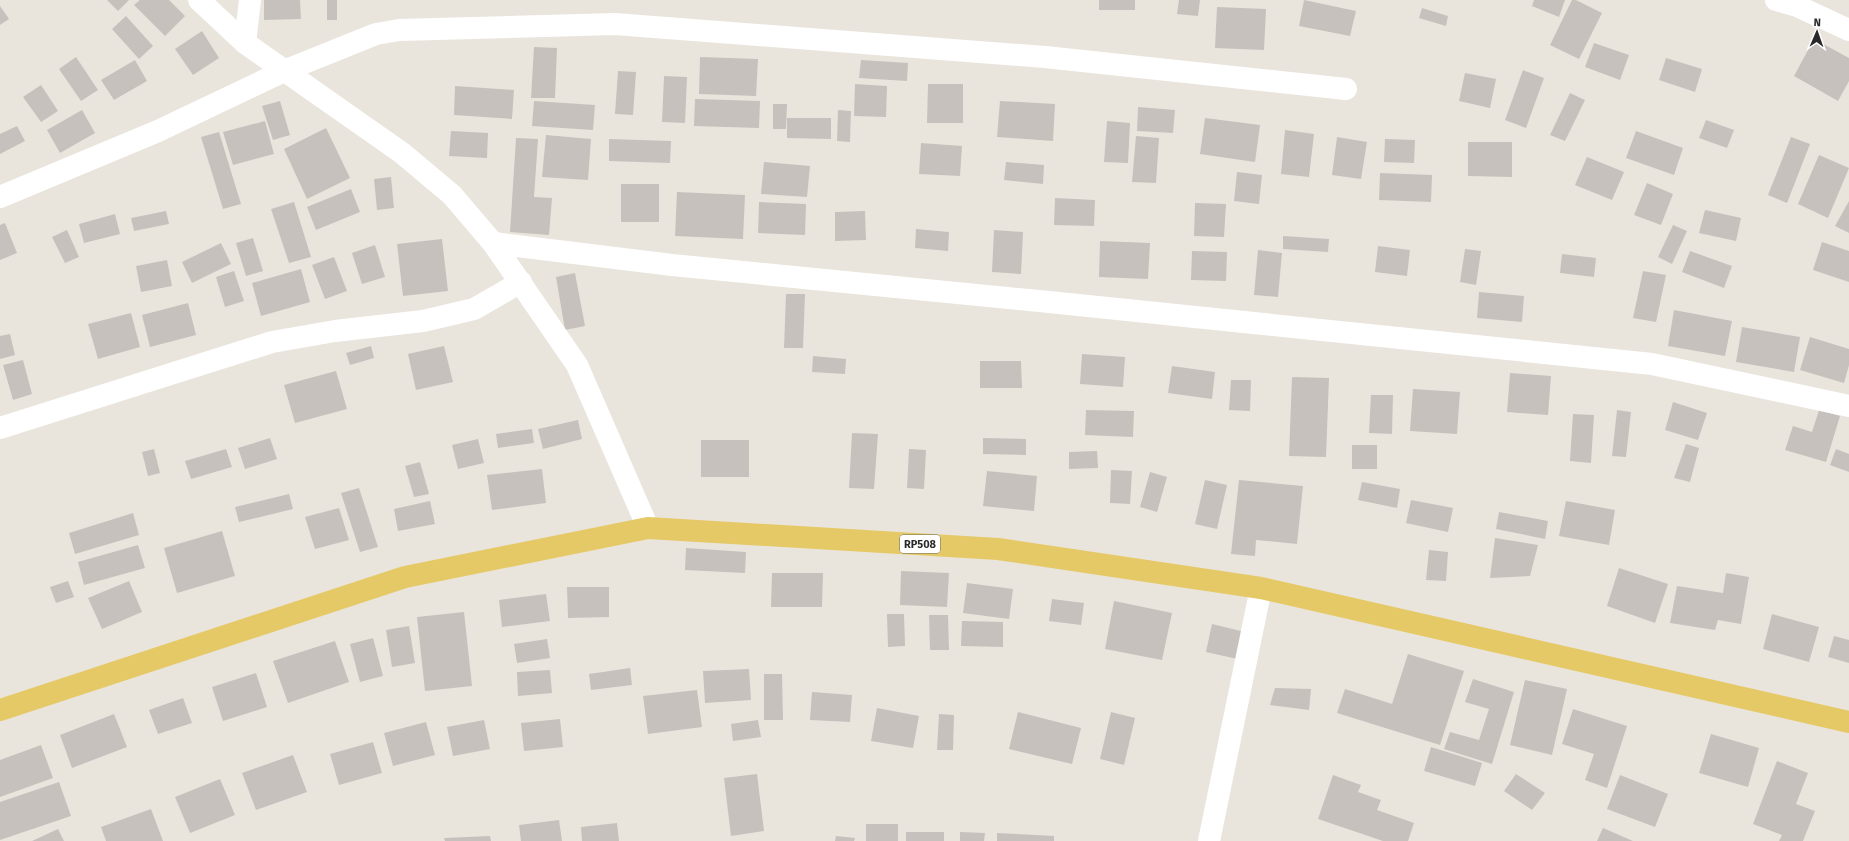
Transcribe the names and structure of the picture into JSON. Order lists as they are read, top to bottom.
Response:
{
  "streets": {
    "main road": ["RP508"]
  },
  "north": "top"
}
